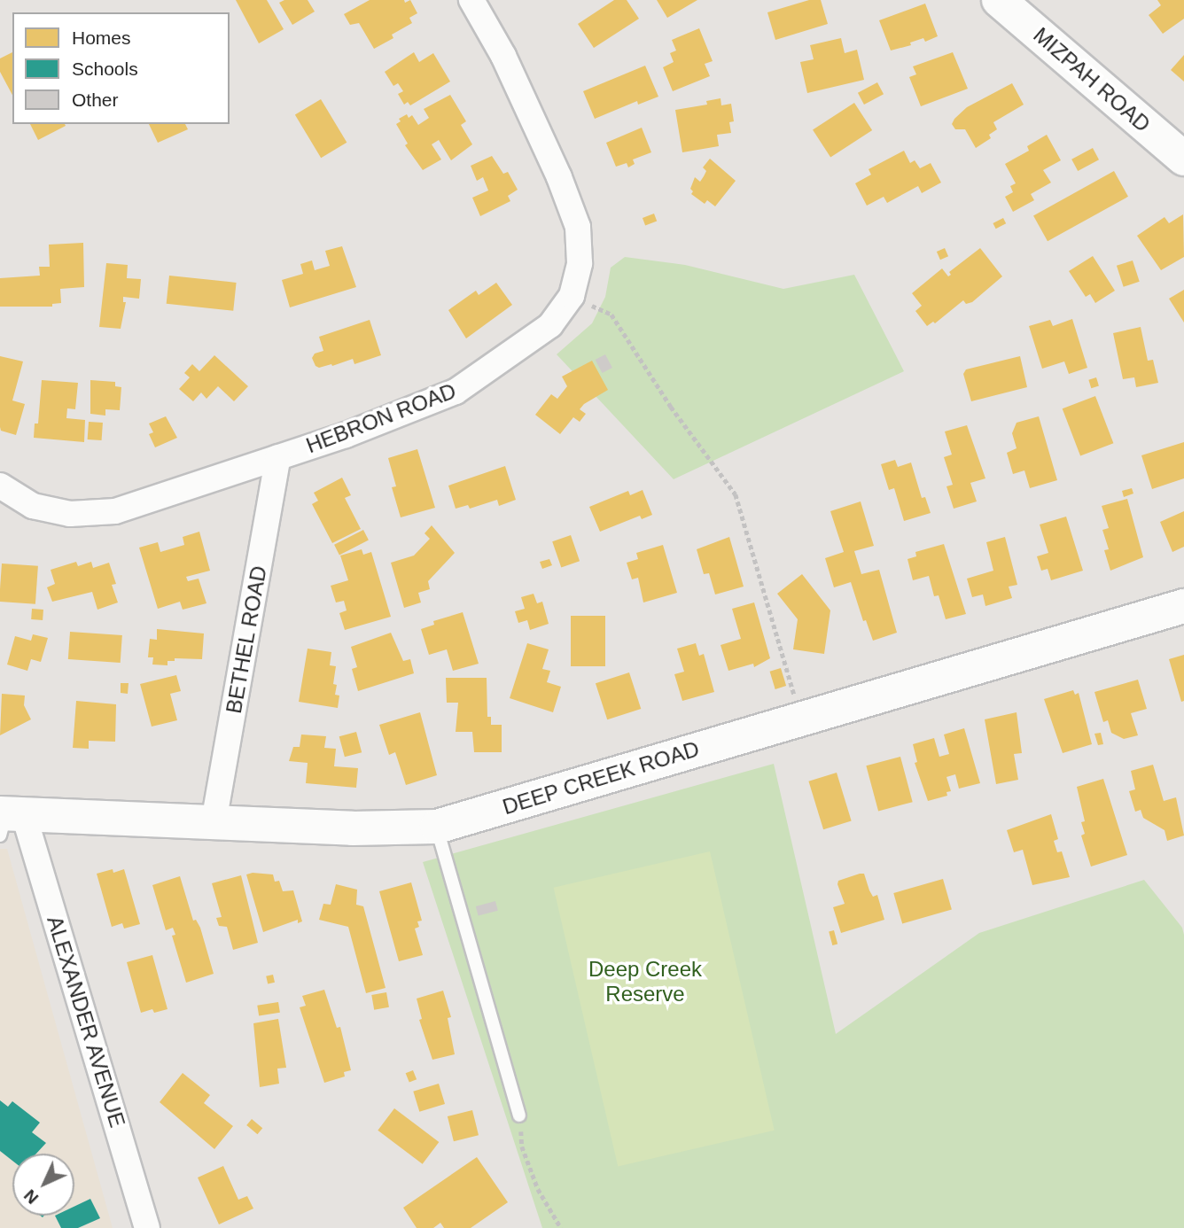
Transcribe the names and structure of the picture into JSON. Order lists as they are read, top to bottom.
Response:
{
  "streets": {
    "main road": ["MIZPAH ROAD", "DEEP CREEK ROAD"],
    "street": ["HEBRON ROAD", "BETHEL ROAD", "ALEXANDER AVENUE"]
  },
  "crossings": [
    ["HEBRON ROAD", "BETHEL ROAD"],
    ["BETHEL ROAD", "DEEP CREEK ROAD"],
    ["DEEP CREEK ROAD", "ALEXANDER AVENUE"]
  ],
  "parks": ["Deep Creek Reserve"],
  "legend": ["Homes", "Schools", "Other"],
  "north": "bottom left"
}
